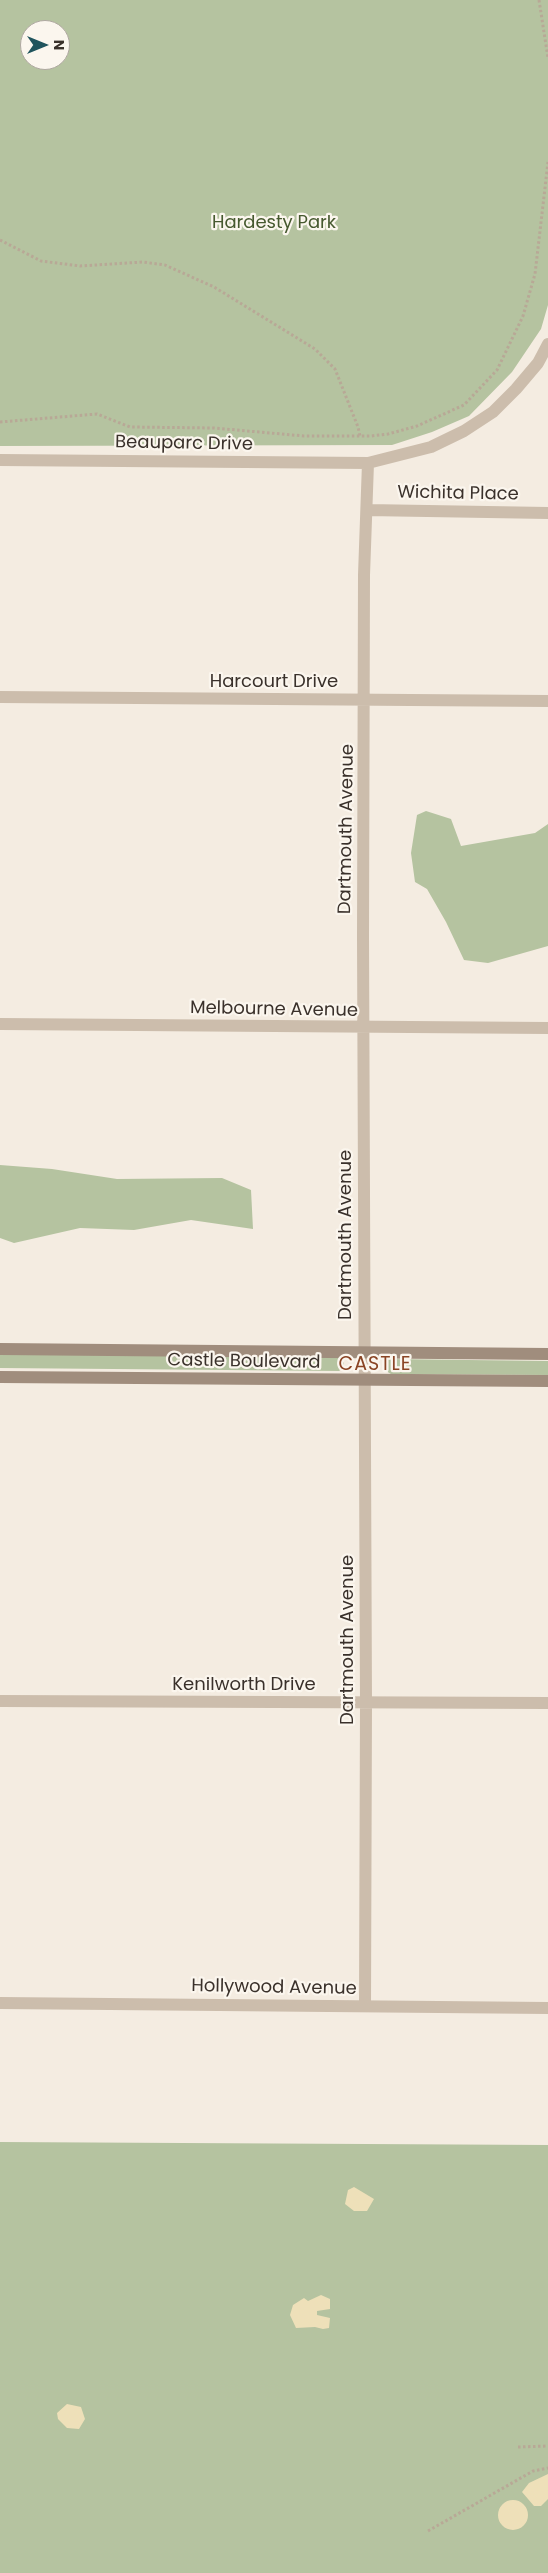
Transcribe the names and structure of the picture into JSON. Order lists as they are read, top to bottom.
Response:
{
  "streets": {
    "street": [
      "Beauparc Drive",
      "Wichita Place",
      "Harcourt Drive",
      "Dartmouth Avenue",
      "Melbourne Avenue",
      "Castle Boulevard",
      "Kenilworth Drive",
      "Hollywood Avenue"
    ]
  },
  "crossings": [
    ["Beauparc Drive", "Dartmouth Avenue"],
    ["Wichita Place", "Dartmouth Avenue"],
    ["Harcourt Drive", "Dartmouth Avenue"],
    ["Dartmouth Avenue", "Melbourne Avenue"],
    ["Dartmouth Avenue", "Castle Boulevard"],
    ["Dartmouth Avenue", "Kenilworth Drive"],
    ["Dartmouth Avenue", "Hollywood Avenue"]
  ],
  "districts": ["CASTLE"],
  "parks": ["Hardesty Park"],
  "north": "right"
}
